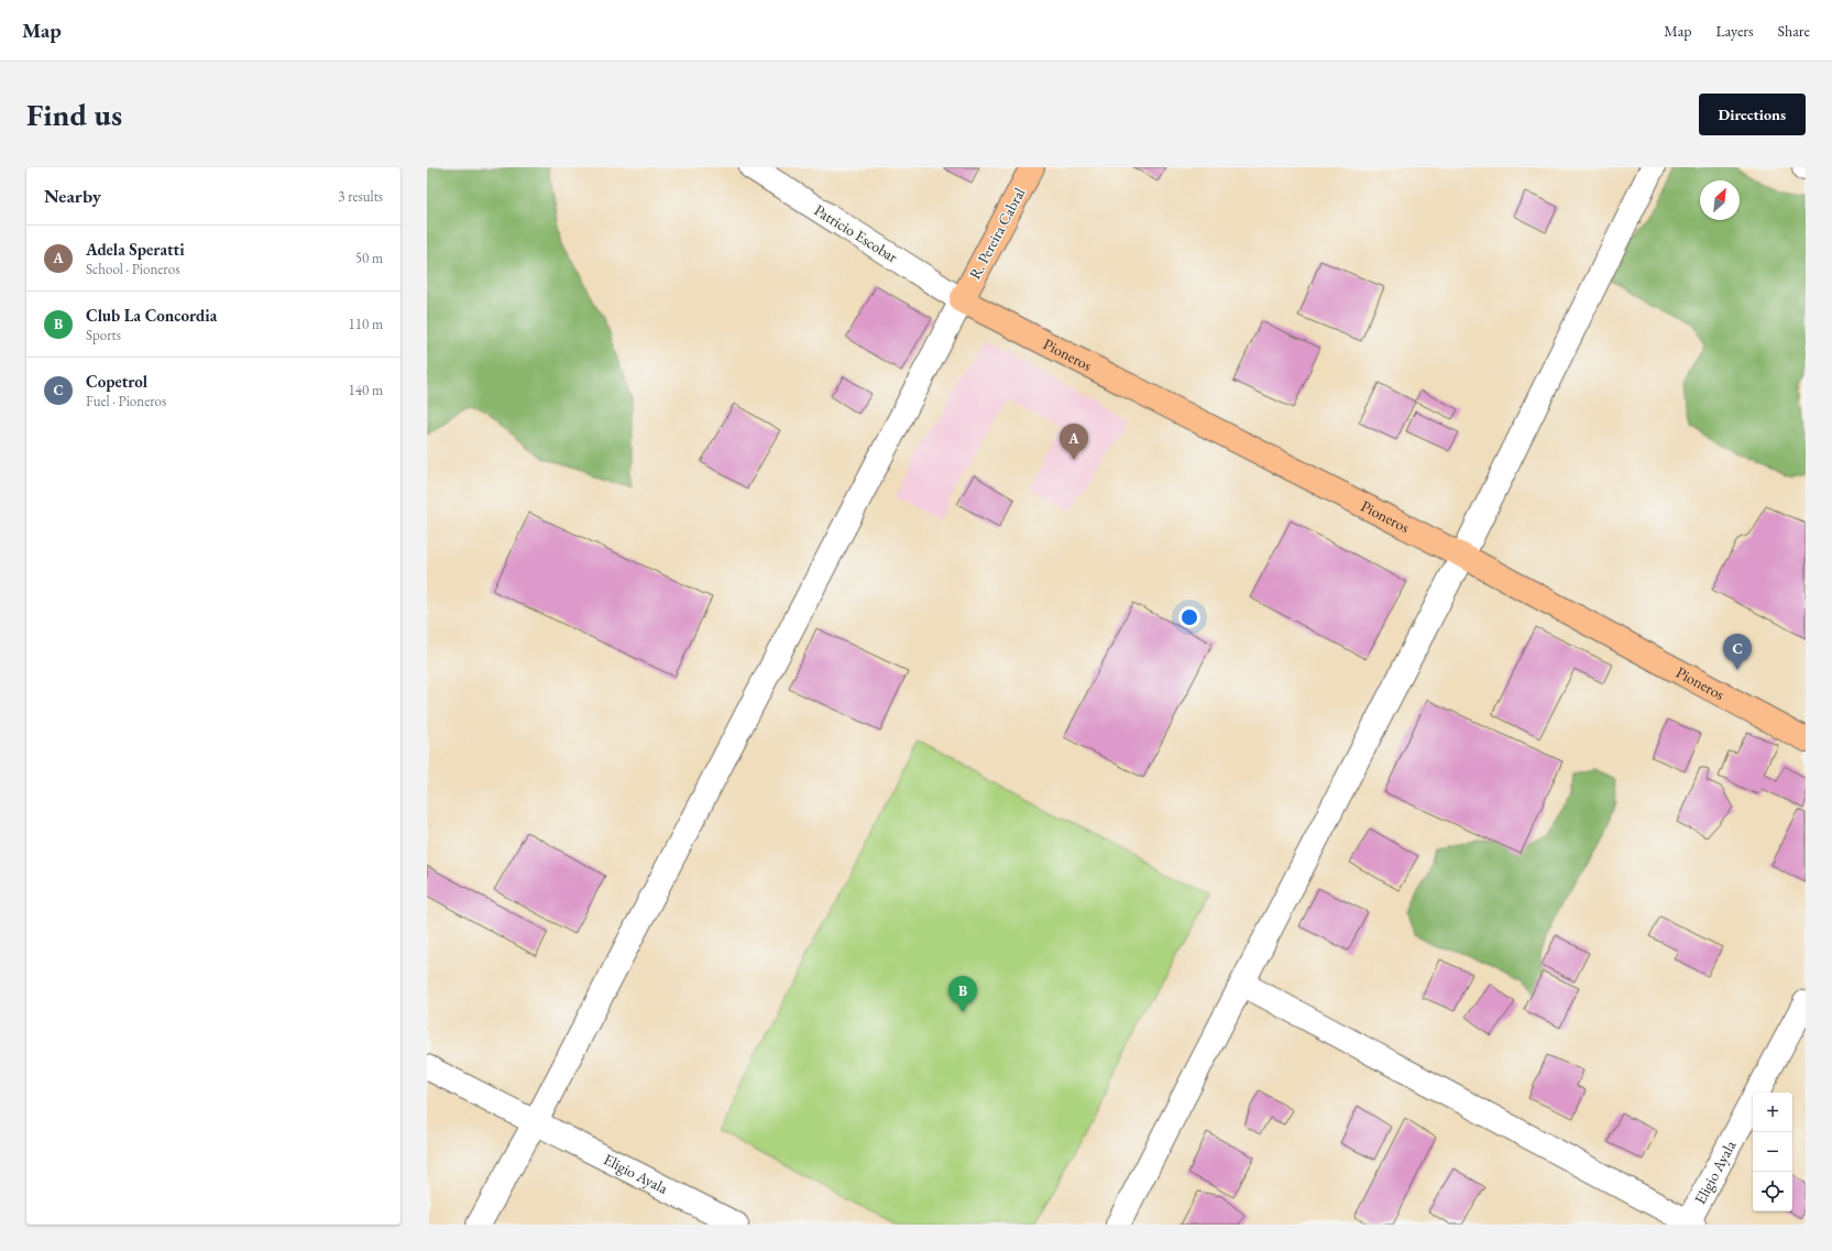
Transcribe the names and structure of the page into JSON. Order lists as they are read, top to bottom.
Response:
{
  "streets": {
    "main road": ["R. Pereira Cabral", "Pioneros"],
    "street": ["Patricio Escobar", "Eligio Ayala"]
  },
  "crossings": [
    ["Patricio Escobar", "R. Pereira Cabral"],
    ["Patricio Escobar", "Pioneros"],
    ["R. Pereira Cabral", "Pioneros"]
  ],
  "north": "top right",
  "page": {
    "header": "Map",
    "nav": ["Map", "Layers", "Share"],
    "buttons": "Directions",
    "title": "Find us",
    "heading": ["Nearby", "3 results"],
    "list": [
      {
        "mark": "A",
        "name": "Adela Speratti",
        "note": "School · Pioneros",
        "value": "50 m"
      },
      {
        "mark": "B",
        "name": "Club La Concordia",
        "note": "Sports",
        "value": "110 m"
      },
      {
        "mark": "C",
        "name": "Copetrol",
        "note": "Fuel · Pioneros",
        "value": "140 m"
      }
    ],
    "pins": ["A", "C", "B"],
    "map_buttons": ["+", "−"]
  }
}
